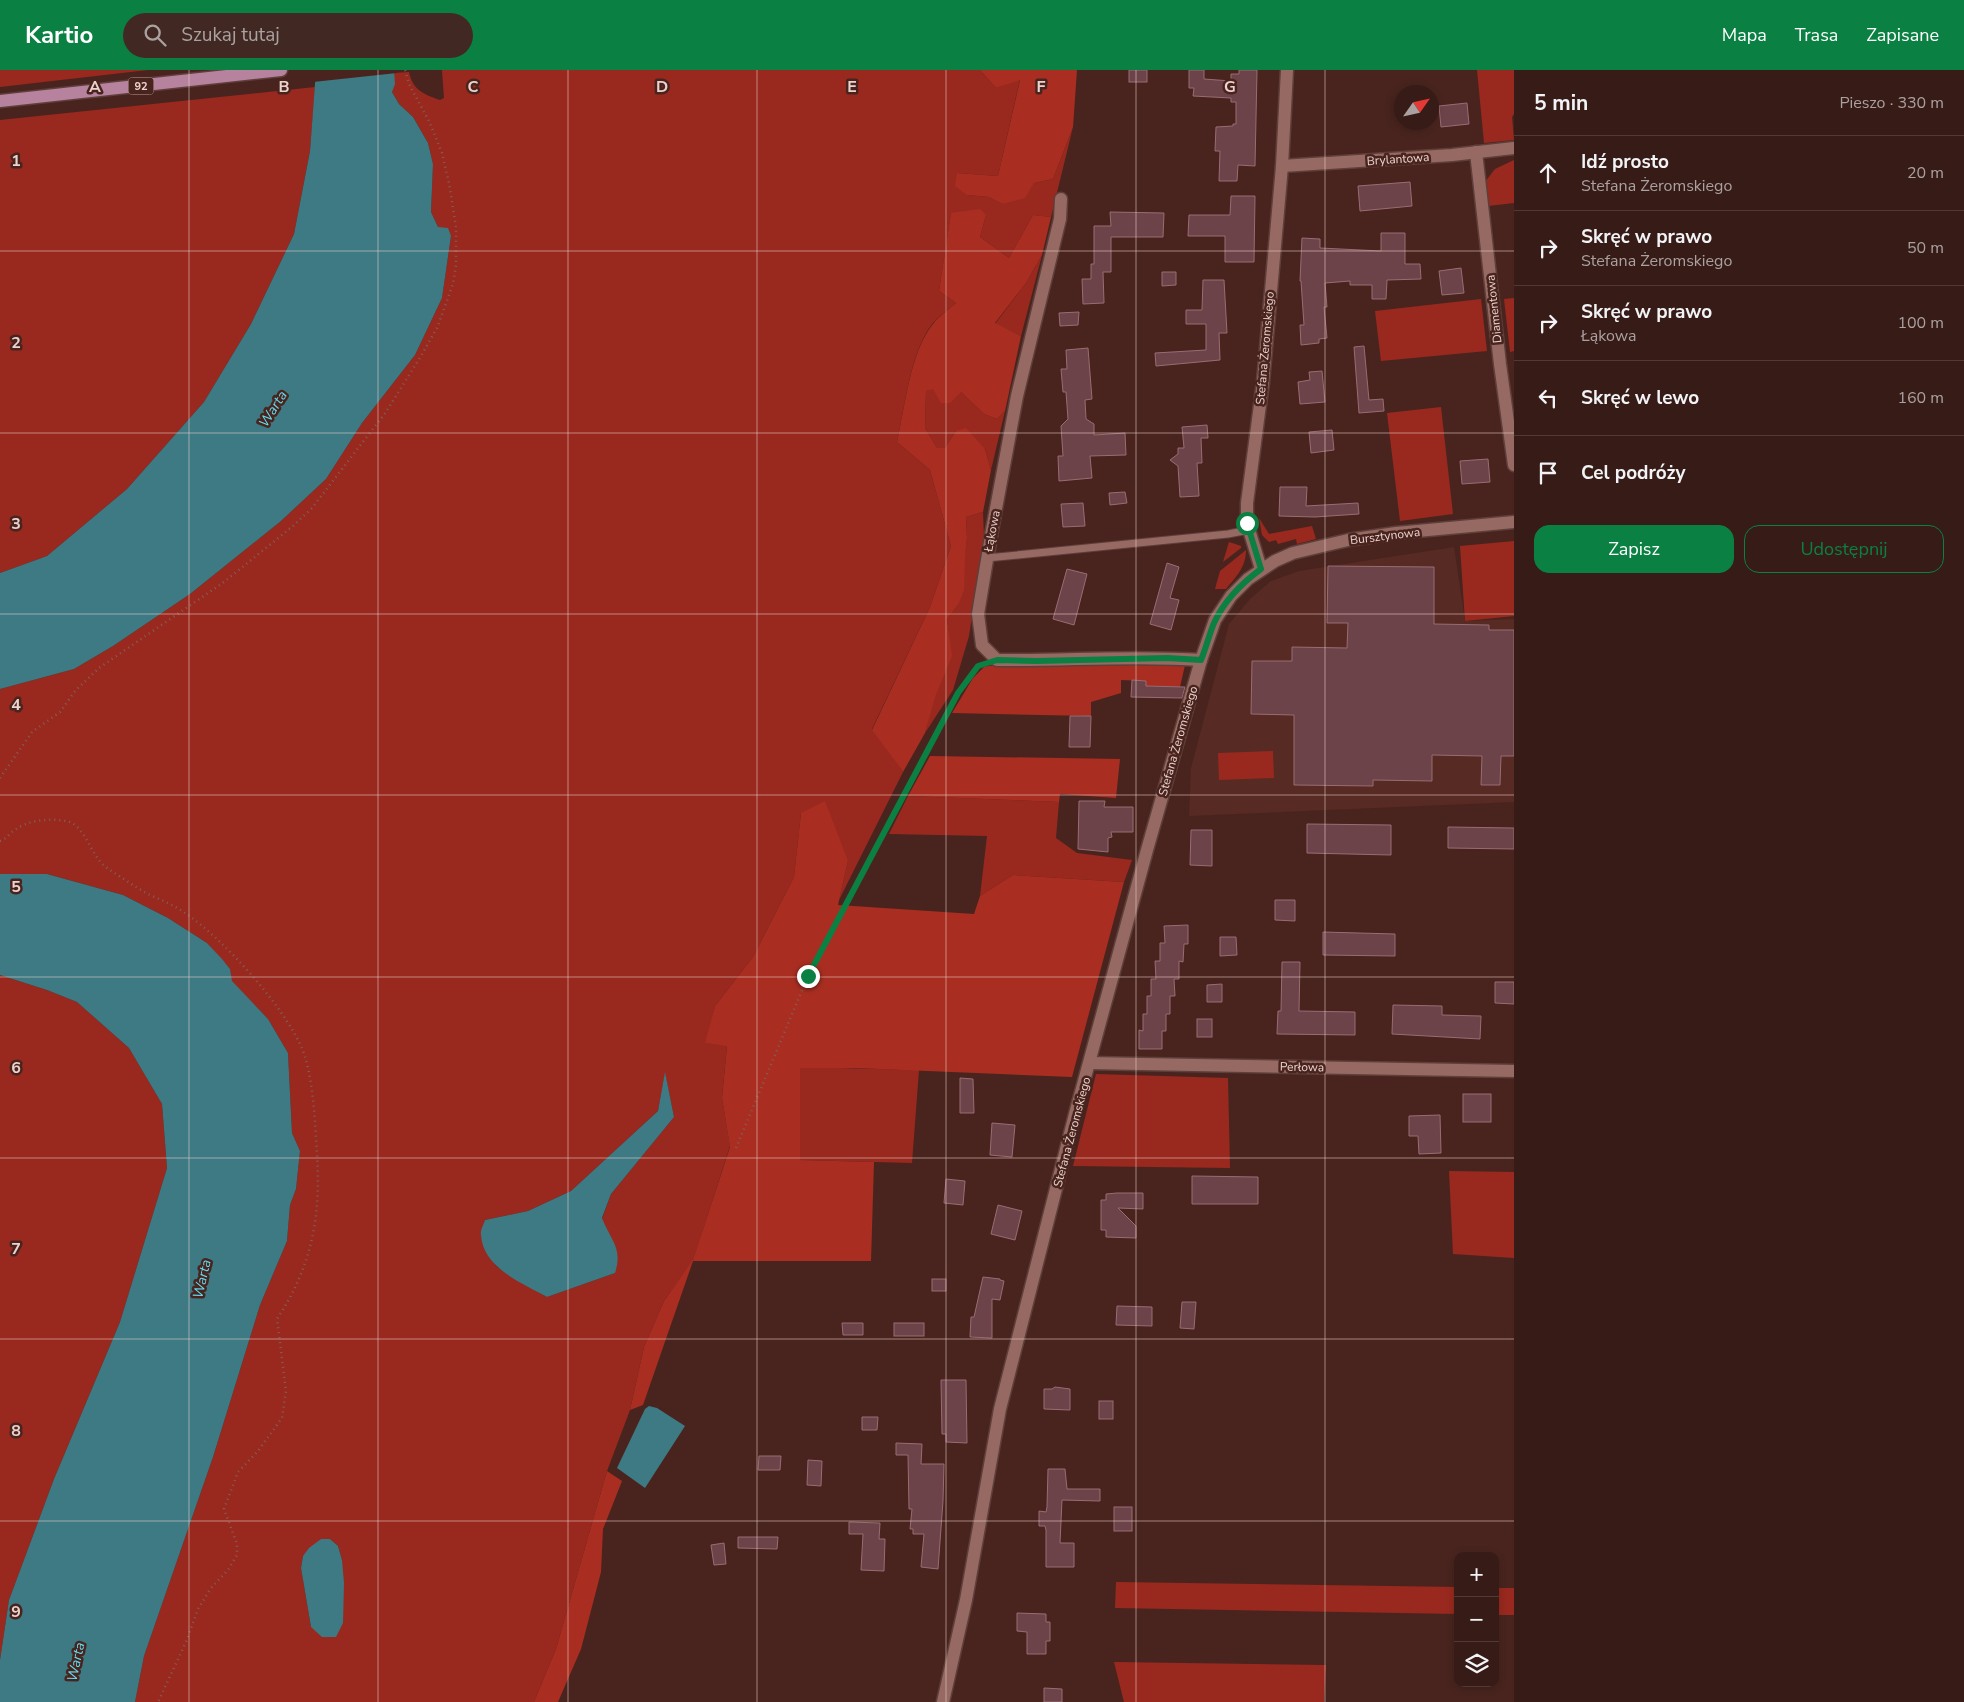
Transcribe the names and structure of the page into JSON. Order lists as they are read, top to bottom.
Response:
{
  "streets": {
    "main road": ["92"],
    "street": [
      "Brylantowa",
      "Diamentowa",
      "Stefana Żeromskiego",
      "Łąkowa",
      "Bursztynowa",
      "Perłowa"
    ]
  },
  "crossings": [
    ["Brylantowa", "Diamentowa"],
    ["Brylantowa", "Stefana Żeromskiego"],
    ["Stefana Żeromskiego", "Bursztynowa"],
    ["Stefana Żeromskiego", "Perłowa"]
  ],
  "water": ["Warta"],
  "north": "top right",
  "page": {
    "header": "Kartio",
    "search": "Szukaj tutaj",
    "nav": ["Mapa", "Trasa", "Zapisane"],
    "heading": ["5 min", "Pieszo · 330 m"],
    "list": [
      ["Idź prosto", "Stefana Żeromskiego", "20 m"],
      ["Skręć w prawo", "Stefana Żeromskiego", "50 m"],
      ["Skręć w prawo", "Łąkowa", "100 m"],
      ["Skręć w lewo", "160 m"],
      "Cel podróży"
    ],
    "buttons": ["Zapisz", "Udostępnij"],
    "map_buttons": ["+", "−"]
  },
  "grid": {
    "columns": [
      "A",
      "B",
      "C",
      "D",
      "E",
      "F",
      "G"
    ],
    "rows": [
      "1",
      "2",
      "3",
      "4",
      "5",
      "6",
      "7",
      "8",
      "9"
    ]
  }
}
